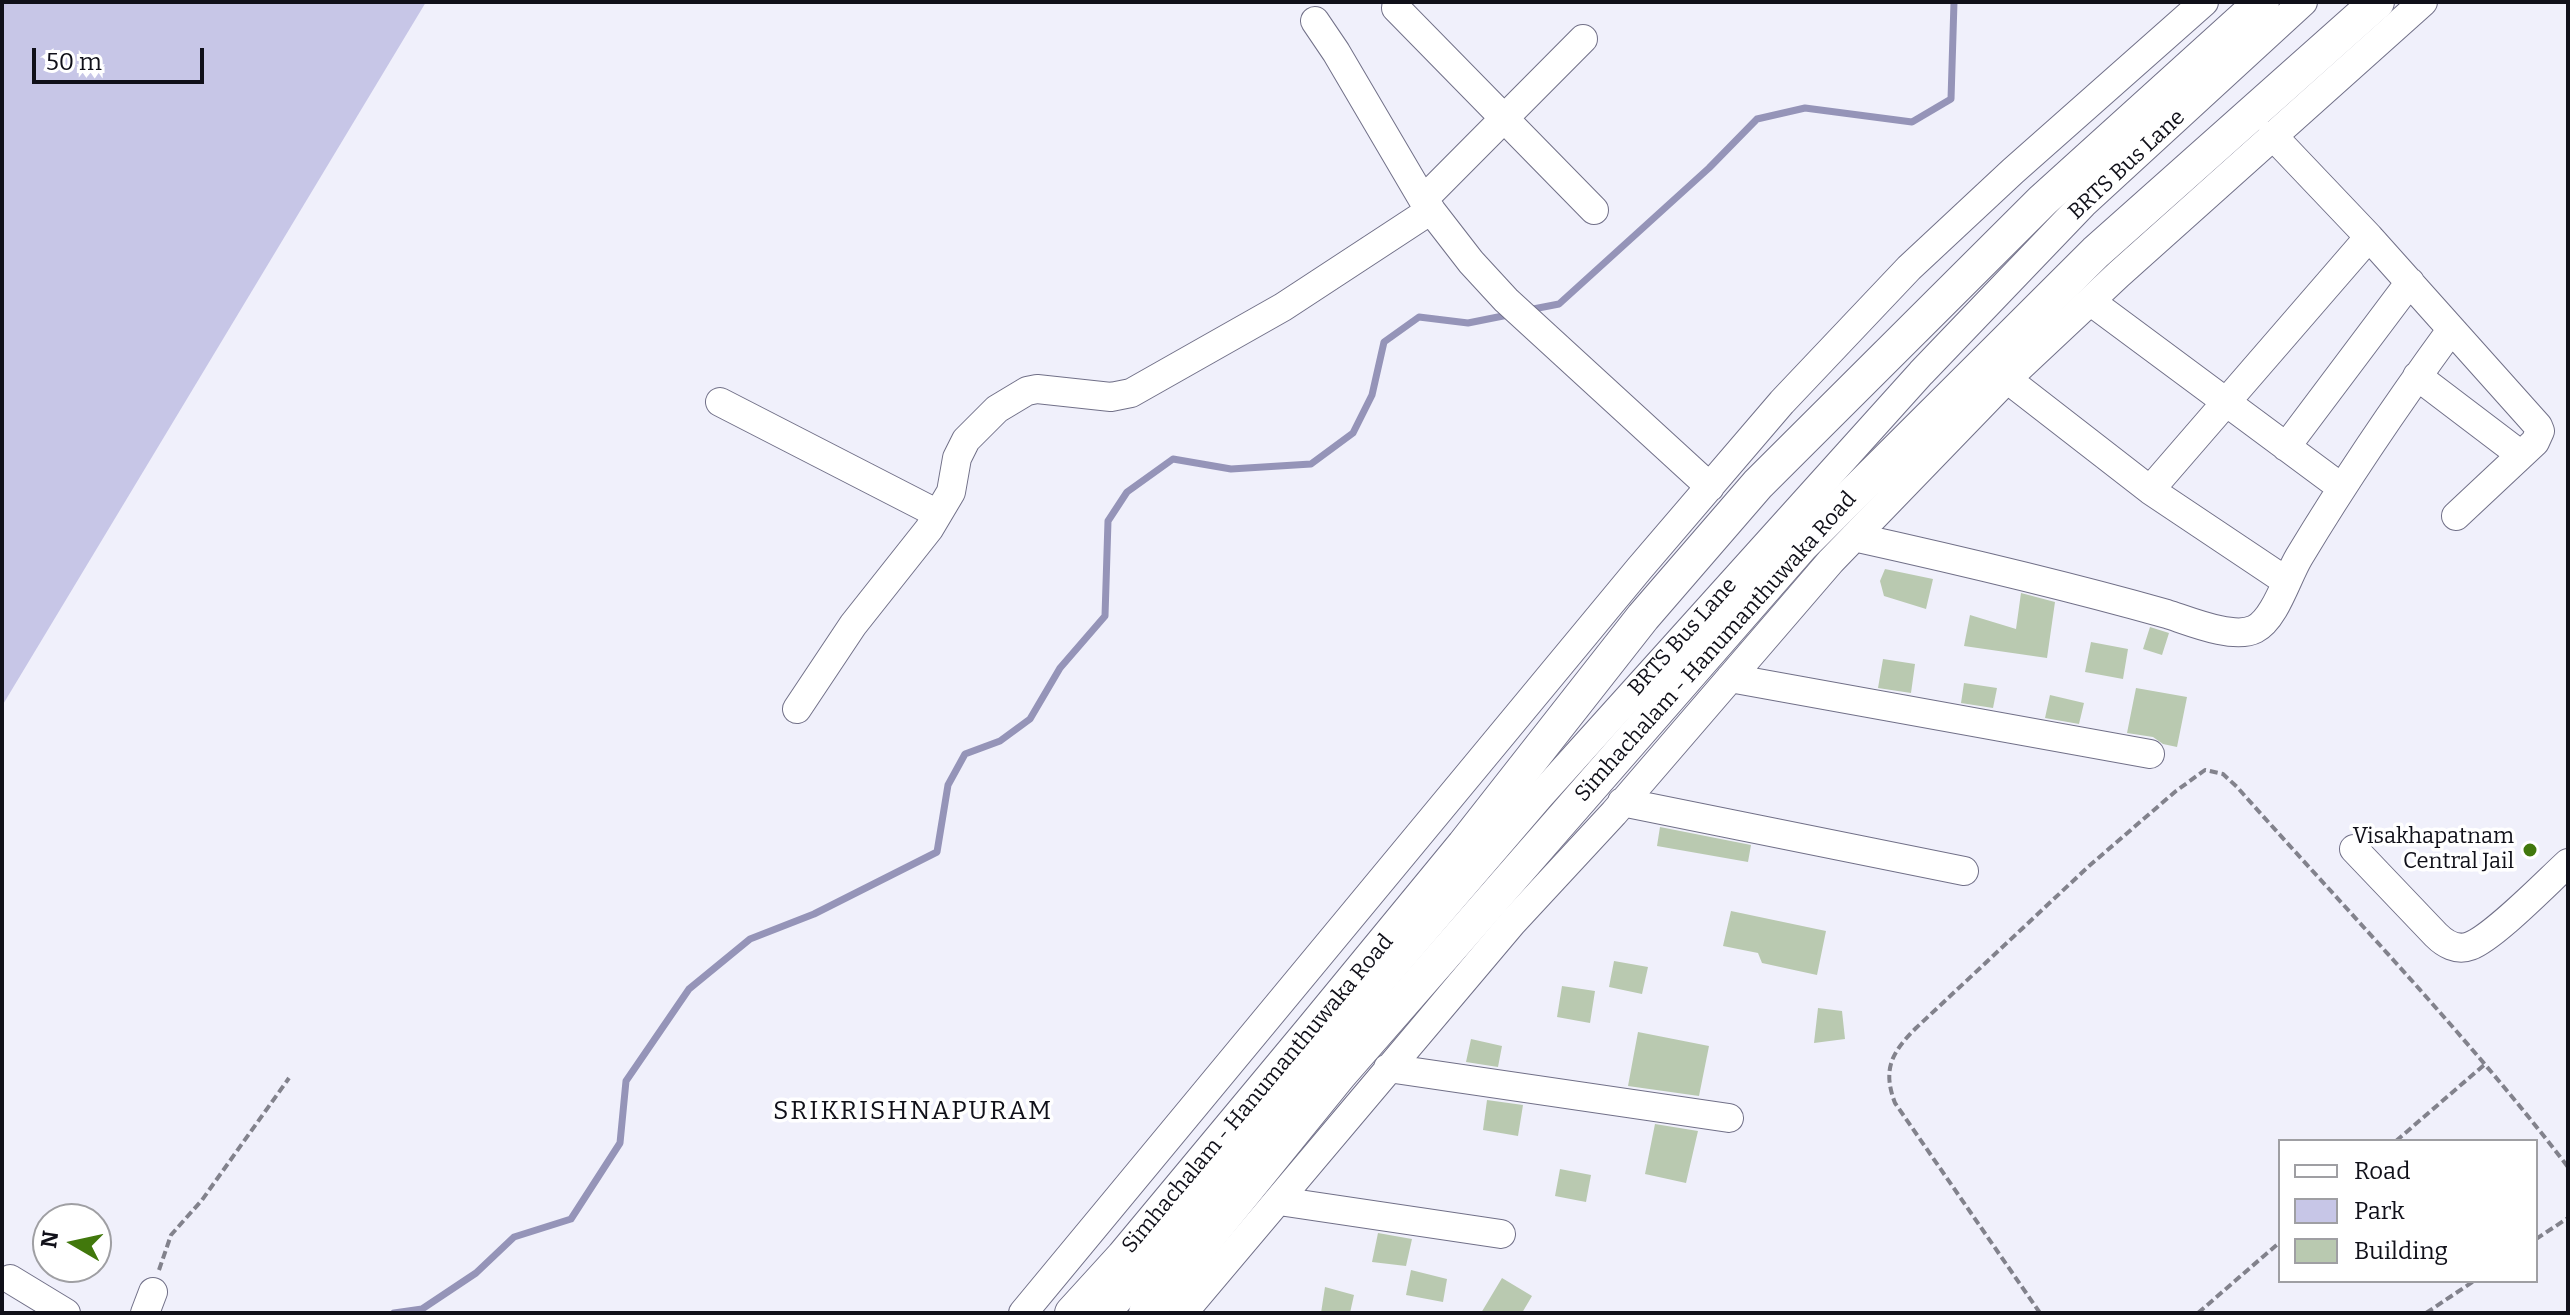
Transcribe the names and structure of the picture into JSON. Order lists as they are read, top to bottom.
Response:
{
  "streets": {
    "main road": ["Simhachalam - Hanumanthuwaka Road"],
    "street": ["BRTS Bus Lane"]
  },
  "districts": ["SRIKRISHNAPURAM"],
  "places": ["Visakhapatnam Central Jail"],
  "legend": ["Road", "Park", "Building"],
  "scale_bar": "50 m",
  "north": "left"
}
